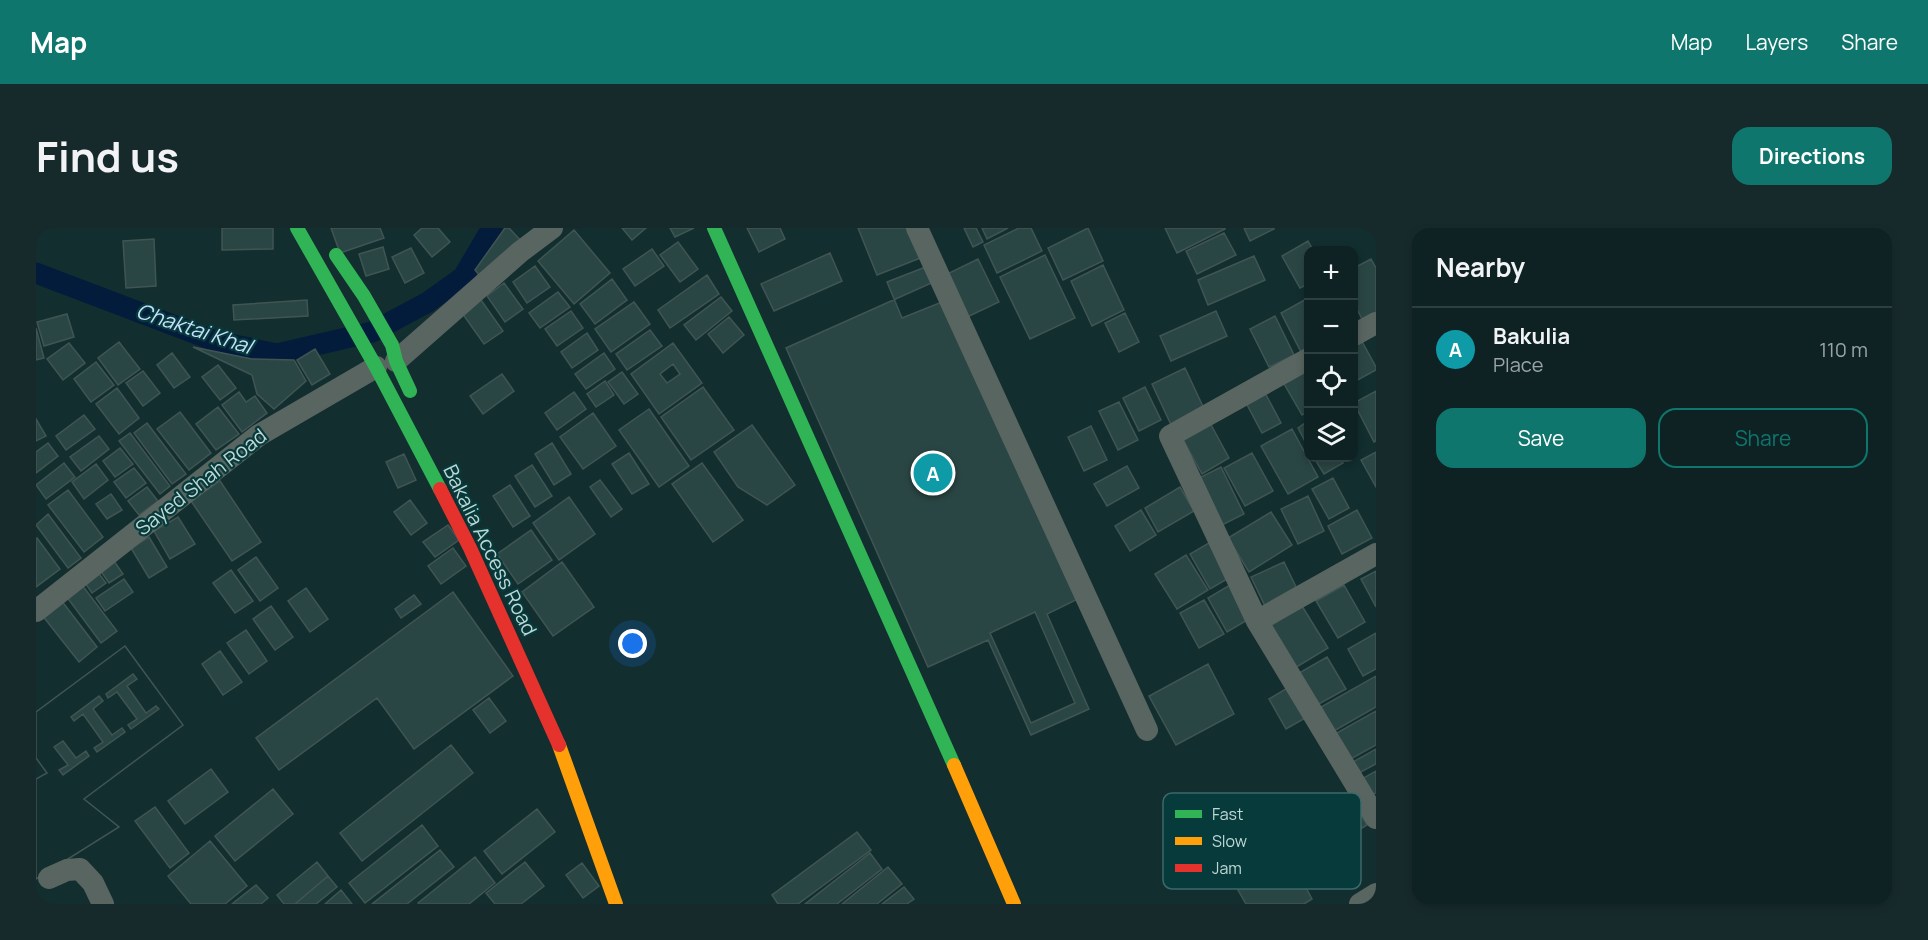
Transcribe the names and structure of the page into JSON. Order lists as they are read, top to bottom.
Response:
{
  "streets": {
    "street": ["Sayed Shah Road", "Bakalia Access Road"]
  },
  "crossings": [
    ["Sayed Shah Road", "Bakalia Access Road"]
  ],
  "water": ["Chaktai Khal"],
  "legend": ["Fast", "Slow", "Jam"],
  "page": {
    "header": "Map",
    "nav": ["Map", "Layers", "Share"],
    "title": "Find us",
    "buttons": [
      "Directions",
      ["Save", "Share"]
    ],
    "heading": "Nearby",
    "map_buttons": ["+", "−"],
    "list": [
      {
        "mark": "A",
        "name": "Bakulia",
        "note": "Place",
        "value": "110 m"
      }
    ],
    "pins": "A"
  }
}
